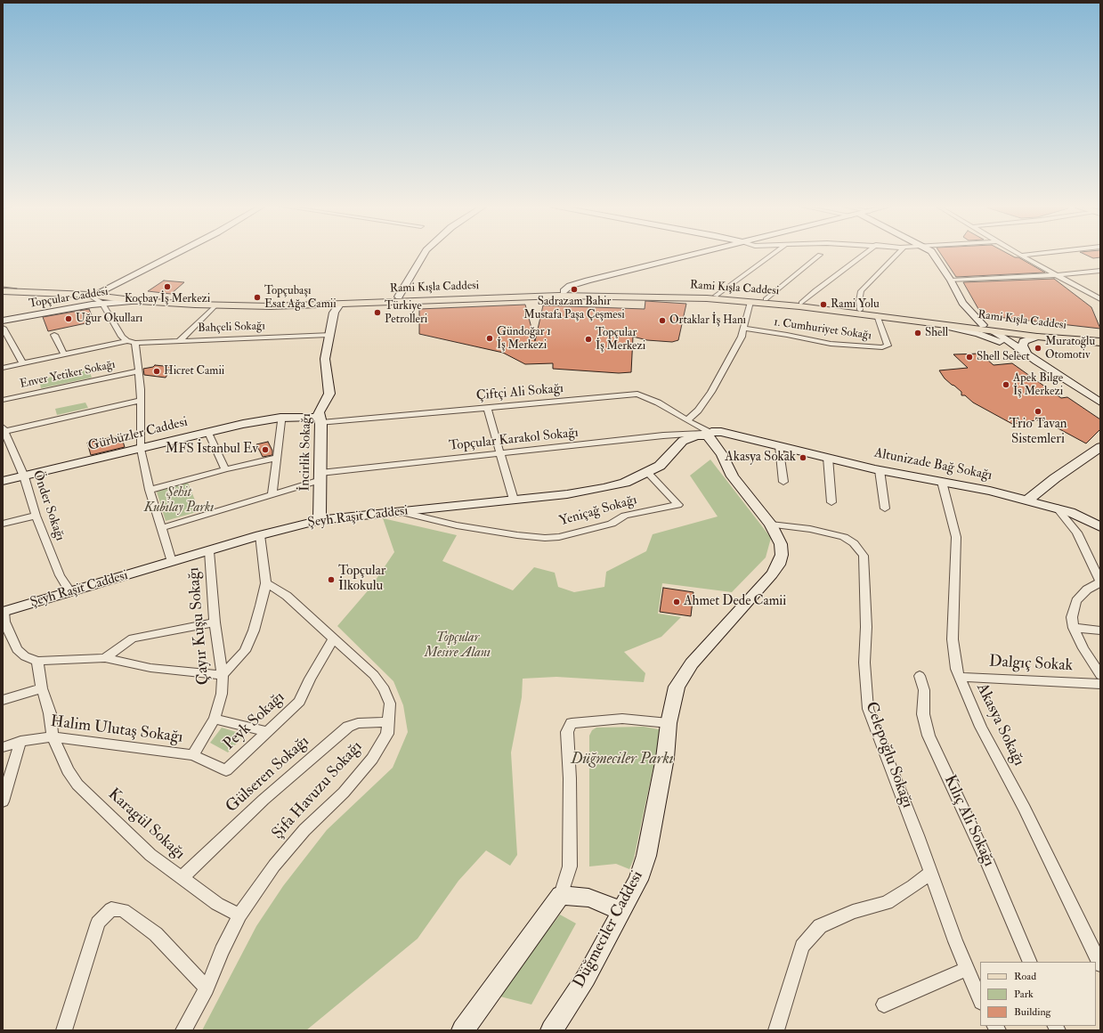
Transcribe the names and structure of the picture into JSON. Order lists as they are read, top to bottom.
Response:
{
  "streets": {
    "main road": ["Rami Kışla Caddesi"],
    "street": [
      "Topçular Caddesi",
      "Bahçeli Sokağı",
      "1. Cumhuriyet Sokağı",
      "Enver Yetiker Sokağı",
      "Çiftçi Ali Sokağı",
      "Gürbüzler Caddesi",
      "Topçular Karakol Sokağı",
      "İncirlik Sokağı",
      "Altunizade Bağ Sokağı",
      "Önder Sokağı",
      "Yeniçağ Sokağı",
      "Şeyh Raşit Caddesi",
      "Çayır Kuşu Sokağı",
      "Dalgıç Sokak",
      "Peyk Sokağı",
      "Akasya Sokağı",
      "Halim Ulutaş Sokağı",
      "Celepoğlu Sokağı",
      "Gülseren Sokağı",
      "Şifa Havuzu Sokağı",
      "Kılıç Ali Sokağı",
      "Karagül Sokağı",
      "Düğmeciler Caddesi"
    ]
  },
  "crossings": [
    ["Rami Kışla Caddesi", "Topçular Caddesi"],
    ["Rami Kışla Caddesi", "1. Cumhuriyet Sokağı"],
    ["Rami Kışla Caddesi", "İncirlik Sokağı"],
    ["Bahçeli Sokağı", "İncirlik Sokağı"],
    ["Çiftçi Ali Sokağı", "Gürbüzler Caddesi"],
    ["Çiftçi Ali Sokağı", "Topçular Karakol Sokağı"],
    ["Çiftçi Ali Sokağı", "İncirlik Sokağı"],
    ["Çiftçi Ali Sokağı", "Şeyh Raşit Caddesi"],
    ["Çiftçi Ali Sokağı", "Düğmeciler Caddesi"],
    ["Gürbüzler Caddesi", "İncirlik Sokağı"],
    ["Gürbüzler Caddesi", "Önder Sokağı"],
    ["Topçular Karakol Sokağı", "İncirlik Sokağı"],
    ["Topçular Karakol Sokağı", "Şeyh Raşit Caddesi"],
    ["Topçular Karakol Sokağı", "Düğmeciler Caddesi"],
    ["İncirlik Sokağı", "Şeyh Raşit Caddesi"],
    ["Altunizade Bağ Sokağı", "Şeyh Raşit Caddesi"],
    ["Altunizade Bağ Sokağı", "Akasya Sokağı"],
    ["Altunizade Bağ Sokağı", "Düğmeciler Caddesi"],
    ["Önder Sokağı", "Şeyh Raşit Caddesi"],
    ["Yeniçağ Sokağı", "Şeyh Raşit Caddesi"],
    ["Şeyh Raşit Caddesi", "Çayır Kuşu Sokağı"],
    ["Şeyh Raşit Caddesi", "Düğmeciler Caddesi"],
    ["Çayır Kuşu Sokağı", "Halim Ulutaş Sokağı"],
    ["Dalgıç Sokak", "Akasya Sokağı"],
    ["Peyk Sokağı", "Halim Ulutaş Sokağı"],
    ["Peyk Sokağı", "Şifa Havuzu Sokağı"],
    ["Halim Ulutaş Sokağı", "Karagül Sokağı"],
    ["Celepoğlu Sokağı", "Düğmeciler Caddesi"],
    ["Gülseren Sokağı", "Şifa Havuzu Sokağı"],
    ["Gülseren Sokağı", "Karagül Sokağı"],
    ["Şifa Havuzu Sokağı", "Karagül Sokağı"]
  ],
  "parks": ["Şehit Kubilay Parkı", "Topçular Mesire Alanı", "Düğmeciler Parkı"],
  "places": [
    "Koçbay İş Merkezi",
    "Sadrazam Bahir Mustafa Paşa Çeşmesi",
    "Topçubaşı Esat Ağa Camii",
    "Rami Yolu",
    "Türkiye Petrolleri",
    "Uğur Okulları",
    "Ortaklar İş Hanı",
    "Shell",
    "Gündoğar 1 İş Merkezi",
    "Topçular İş Merkezi",
    "Muratoğlu Otomotiv",
    "Shell Select",
    "Hicret Camii",
    "Apek Bilge İş Merkezi",
    "Trio Tavan Sistemleri",
    "MFS İstanbul Ev",
    "Akasya Sokak",
    "Topçular İlkokulu",
    "Ahmet Dede Camii"
  ],
  "legend": ["Road", "Park", "Building"]
}
